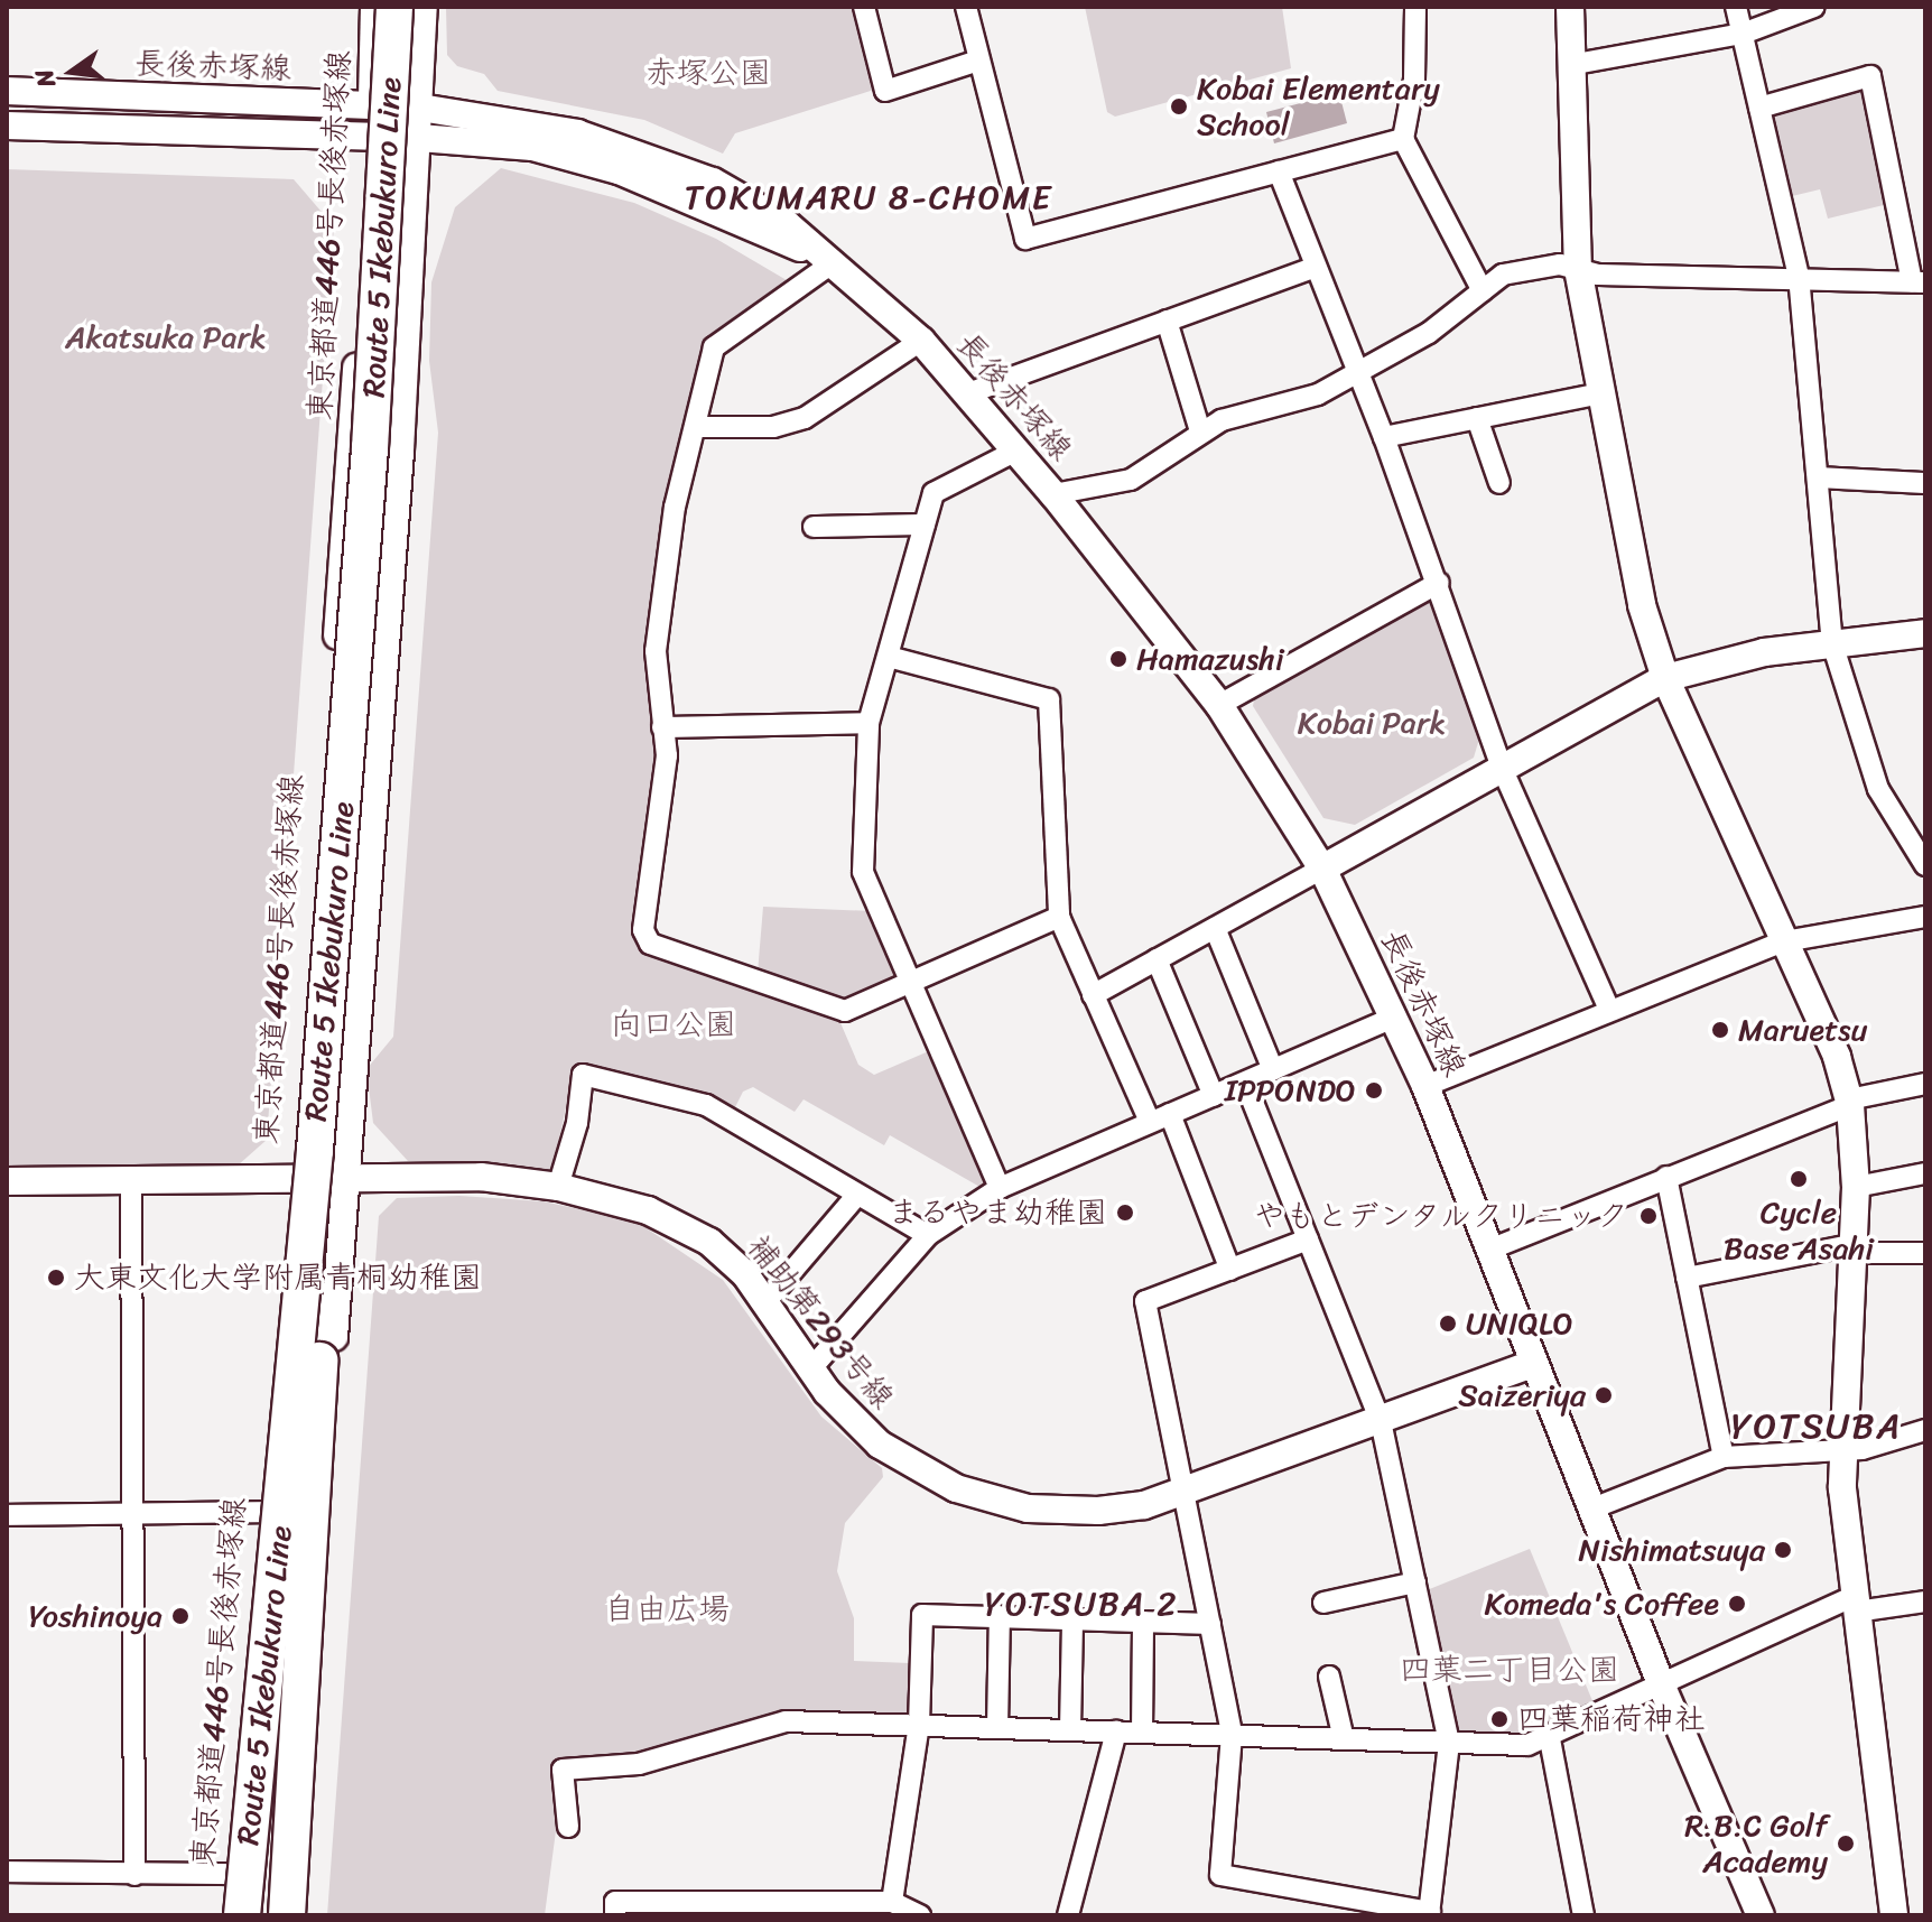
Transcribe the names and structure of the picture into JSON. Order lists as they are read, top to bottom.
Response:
{
  "streets": {
    "highway": ["Route 5 Ikebukuro Line"],
    "main road": ["長後赤塚線", "東京都道446号長後赤塚線", "補助第293号線"]
  },
  "crossings": [
    ["長後赤塚線", "東京都道446号長後赤塚線"],
    ["長後赤塚線", "補助第293号線"],
    ["東京都道446号長後赤塚線", "補助第293号線"]
  ],
  "districts": ["TOKUMARU 8-CHOME", "YOTSUBA", "YOTSUBA 2"],
  "parks": [
    "赤塚公園",
    "Akatsuka Park",
    "Kobai Park",
    "向口公園",
    "自由広場",
    "四葉二丁目公園"
  ],
  "places": [
    "Kobai Elementary School",
    "Hamazushi",
    "Maruetsu",
    "IPPONDO",
    "Cycle Base Asahi",
    "まるやま幼稚園",
    "やもとデンタルクリニック",
    "大東文化大学附属青桐幼稚園",
    "UNIQLO",
    "Saizeriya",
    "Nishimatsuya",
    "Komeda's Coffee",
    "Yoshinoya",
    "四葉稲荷神社",
    "R.B.C Golf Academy"
  ],
  "north": "left"
}
